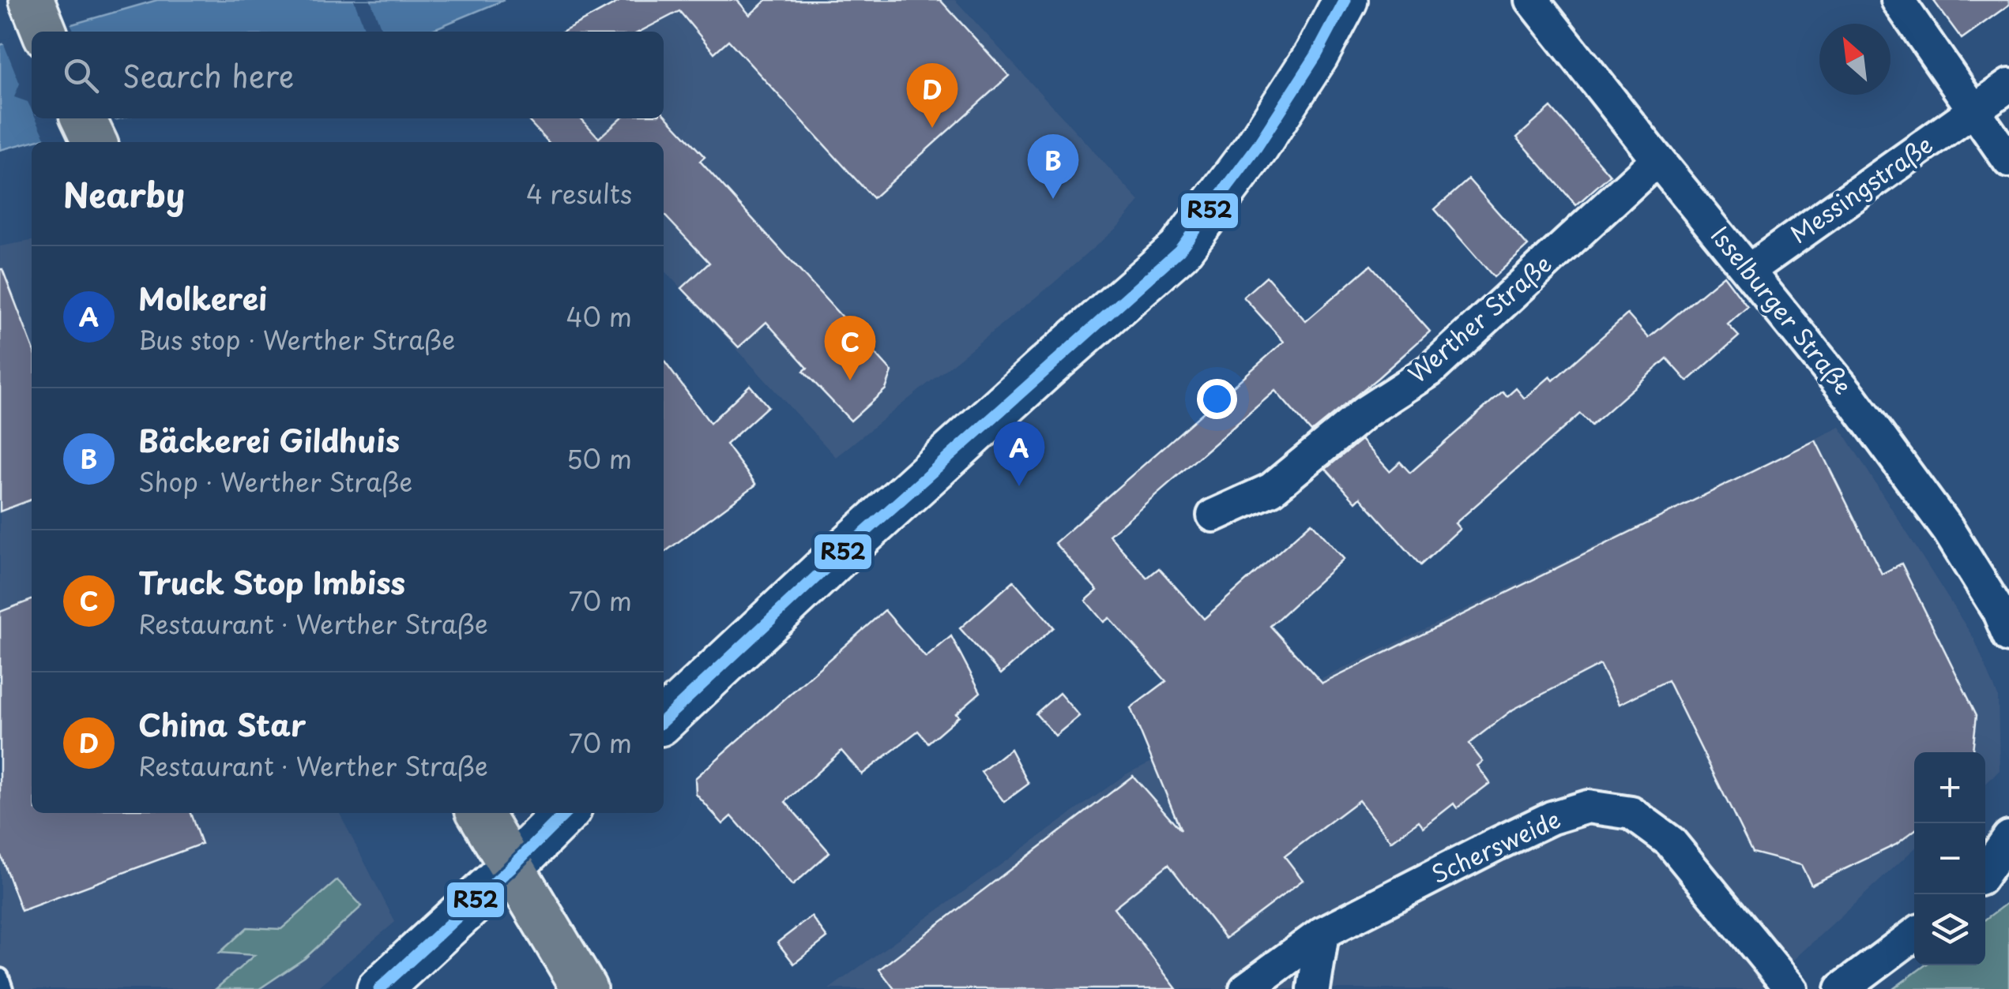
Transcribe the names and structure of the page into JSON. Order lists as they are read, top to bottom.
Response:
{
  "streets": {
    "street": [
      "Messingstraße",
      "Isselburger Straße",
      "Werther Straße",
      "Schersweide"
    ]
  },
  "crossings": [
    ["Messingstraße", "Isselburger Straße"],
    ["Isselburger Straße", "Werther Straße"]
  ],
  "lines": ["transit line R52"],
  "north": "top left",
  "page": {
    "search": "Search here",
    "pins": [
      "D",
      "B",
      "C",
      "A"
    ],
    "heading": ["Nearby", "4 results"],
    "list": [
      {
        "mark": "A",
        "name": "Molkerei",
        "note": "Bus stop · Werther Straße",
        "value": "40 m"
      },
      {
        "mark": "B",
        "name": "Bäckerei Gildhuis",
        "note": "Shop · Werther Straße",
        "value": "50 m"
      },
      {
        "mark": "C",
        "name": "Truck Stop Imbiss",
        "note": "Restaurant · Werther Straße",
        "value": "70 m"
      },
      {
        "mark": "D",
        "name": "China Star",
        "note": "Restaurant · Werther Straße",
        "value": "70 m"
      }
    ],
    "map_buttons": ["+", "−"]
  }
}
